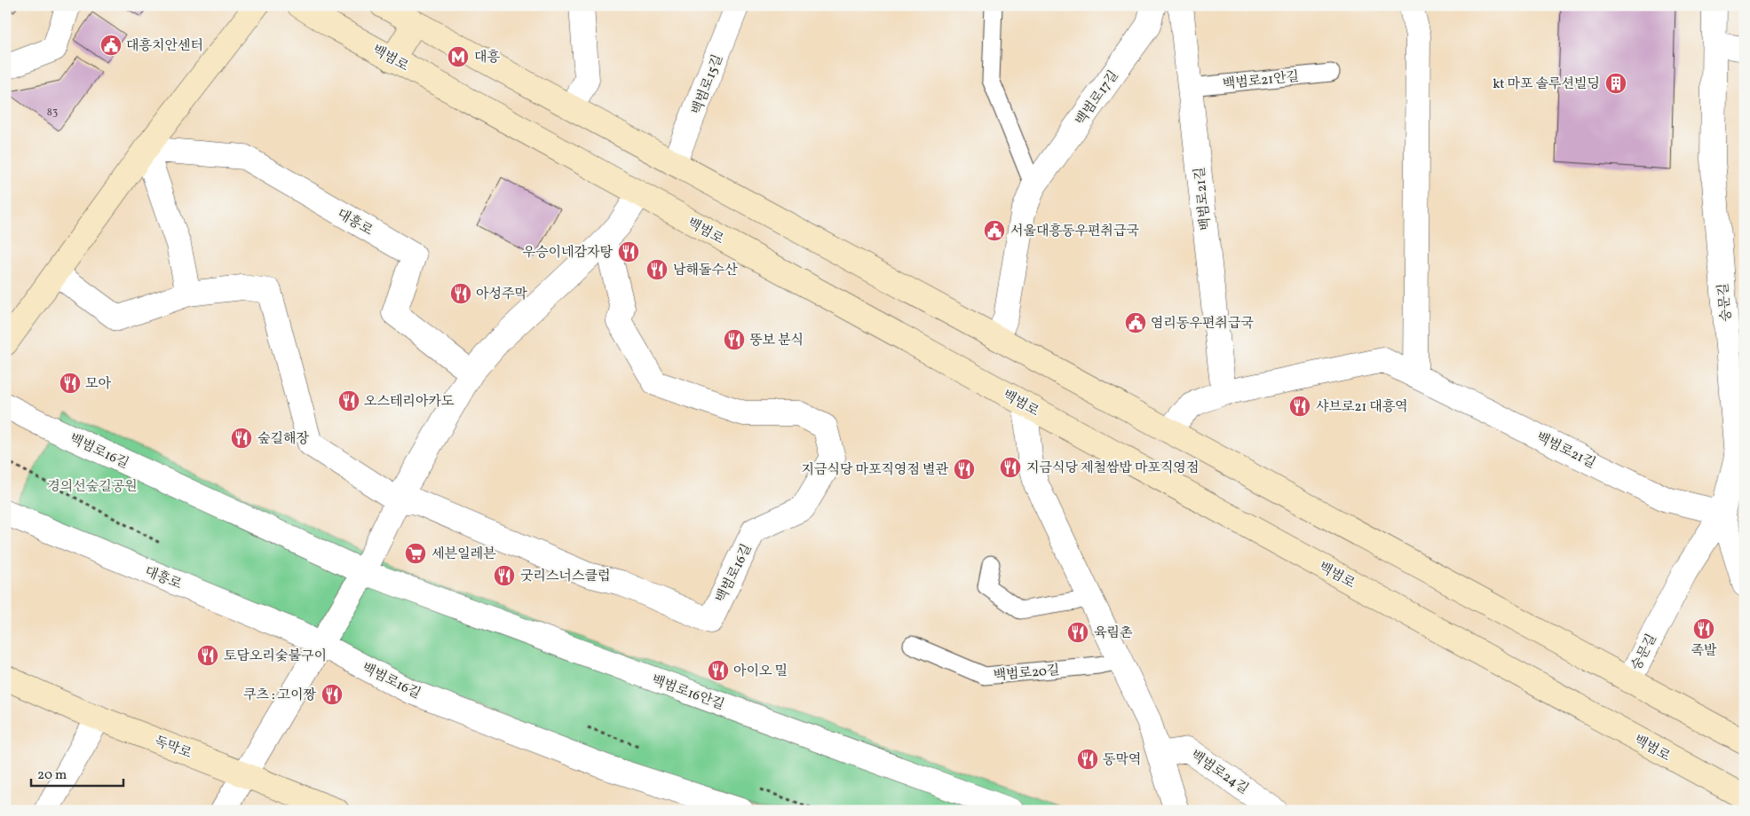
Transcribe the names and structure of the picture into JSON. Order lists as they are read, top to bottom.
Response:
{
  "streets": {
    "main road": ["백범로", "독막로"],
    "street": [
      "백범로15길",
      "백범로17길",
      "백범로21길",
      "대흥로",
      "숭문길",
      "백범로16길",
      "백범로16안길",
      "백범로24길"
    ],
    "lane": ["백범로21안길", "백범로20길"]
  },
  "crossings": [
    ["백범로21안길", "백범로21길"],
    ["백범로21길", "숭문길"],
    ["대흥로", "백범로16길"],
    ["백범로16길", "백범로16안길"]
  ],
  "parks": ["경의선숲길공원"],
  "places": {
    "public building": ["대흥치안센터", "서울대흥동우편취급국", "염리동우편취급국"],
    "metro station": ["대흥"],
    "building": ["kt 마포 솔루션빌딩"],
    "restaurant": [
      "우승이네감자탕",
      "남해돌수산",
      "아성주막",
      "뚱보 분식",
      "모아",
      "오스테리아카도",
      "샤브로21 대흥역",
      "숲길해장",
      "지금식당 제철쌈밥 마포직영점",
      "지금식당 마포직영점 별관",
      "굿리스너스클럽",
      "족발",
      "육림촌",
      "토담오리숯불구이",
      "아이오 밀",
      "쿠츠 : 고이짱",
      "동막역"
    ],
    "supermarket": ["세븐일레븐"]
  },
  "house_numbers": ["83"],
  "scale_bar": "20 m"
}
